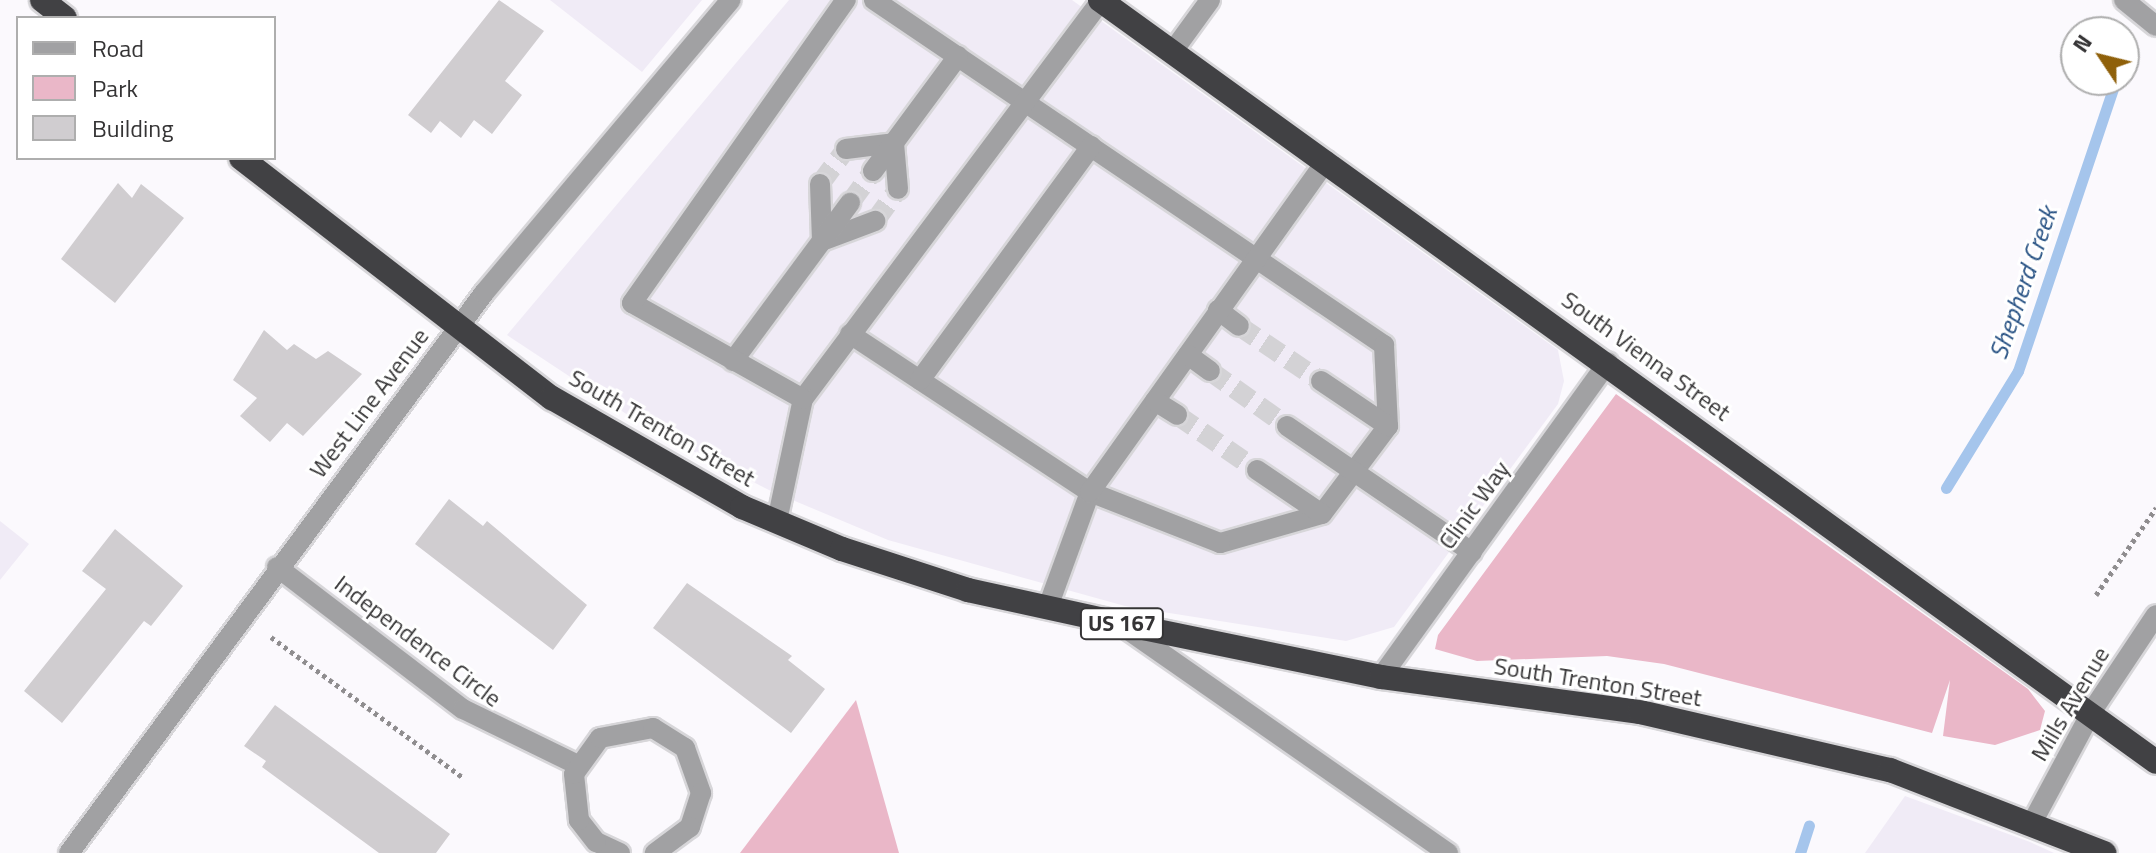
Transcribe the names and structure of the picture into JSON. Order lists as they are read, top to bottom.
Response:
{
  "streets": {
    "highway": ["South Vienna Street", "South Trenton Street", "US 167"],
    "street": [
      "West Line Avenue",
      "Clinic Way",
      "Independence Circle",
      "Mills Avenue"
    ]
  },
  "crossings": [
    ["South Vienna Street", "Clinic Way"],
    ["South Vienna Street", "Mills Avenue"],
    ["West Line Avenue", "South Trenton Street"],
    ["West Line Avenue", "Independence Circle"],
    ["South Trenton Street", "Clinic Way"],
    ["South Trenton Street", "Mills Avenue"]
  ],
  "water": ["Shepherd Creek"],
  "legend": ["Road", "Park", "Building"],
  "north": "top left"
}
